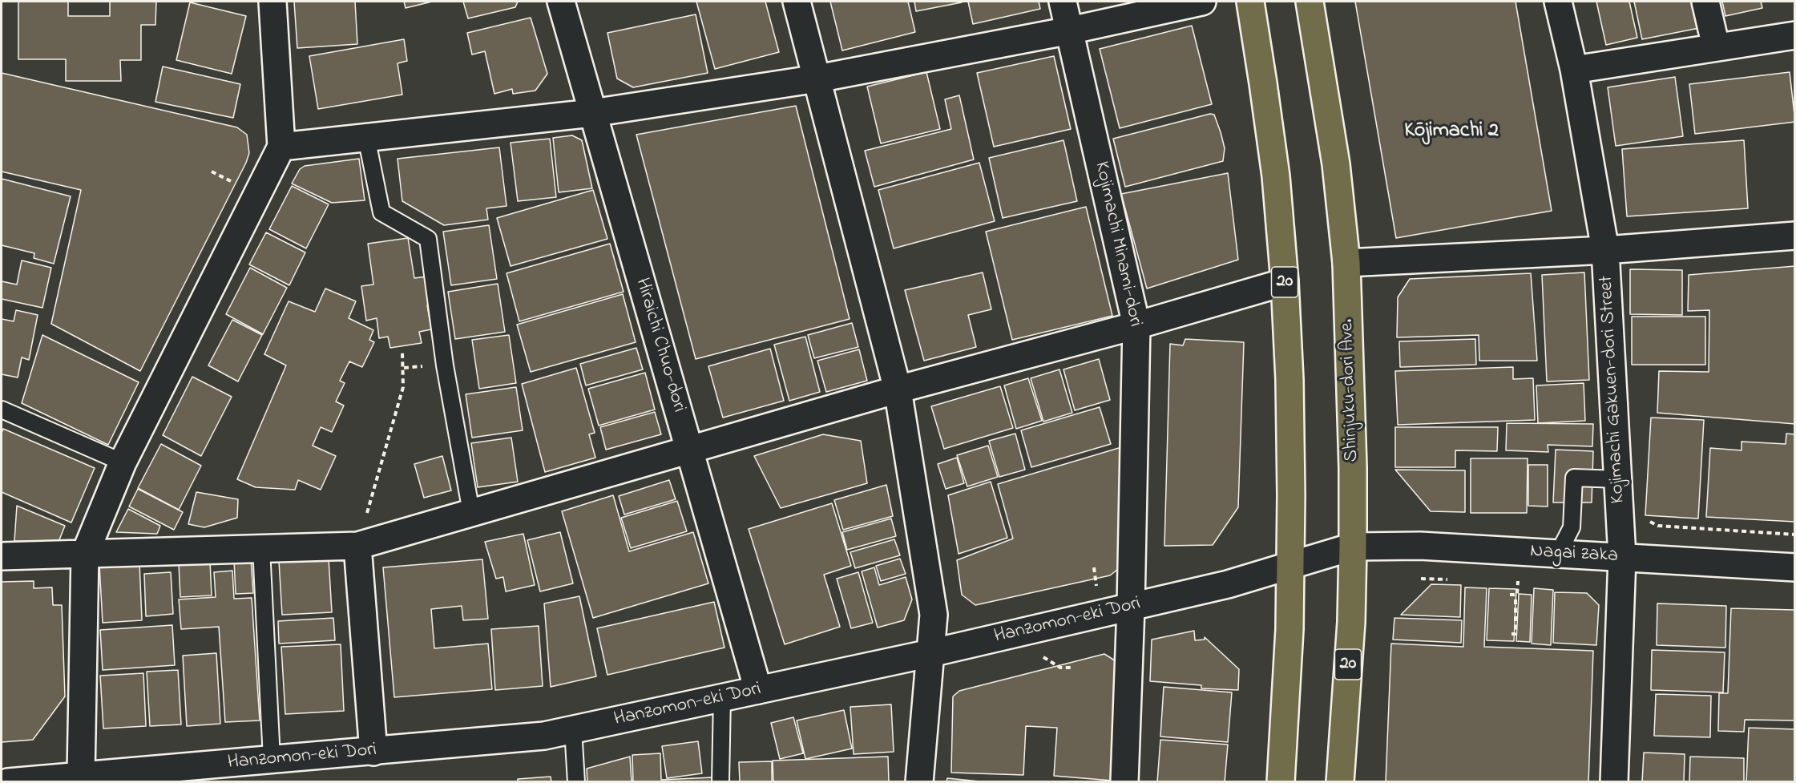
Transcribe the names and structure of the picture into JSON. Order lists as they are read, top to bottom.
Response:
{
  "streets": {
    "highway": ["20", "Shinjuku-dori Ave."],
    "street": [
      "Kojimachi Minami-dori",
      "Hiraichi Chuo-dori",
      "Kojimachi Gakuen-dori Street",
      "Nagai zaka",
      "Hanzomon-eki Dori"
    ]
  },
  "crossings": [
    ["Kojimachi Minami-dori", "Hanzomon-eki Dori"],
    ["20", "Hanzomon-eki Dori"],
    ["Hiraichi Chuo-dori", "Hanzomon-eki Dori"],
    ["Kojimachi Gakuen-dori Street", "Nagai zaka"],
    ["Shinjuku-dori Ave.", "Nagai zaka"],
    ["Shinjuku-dori Ave.", "Hanzomon-eki Dori"],
    ["Nagai zaka", "Hanzomon-eki Dori"]
  ],
  "districts": ["Kōjimachi 2"]
}
